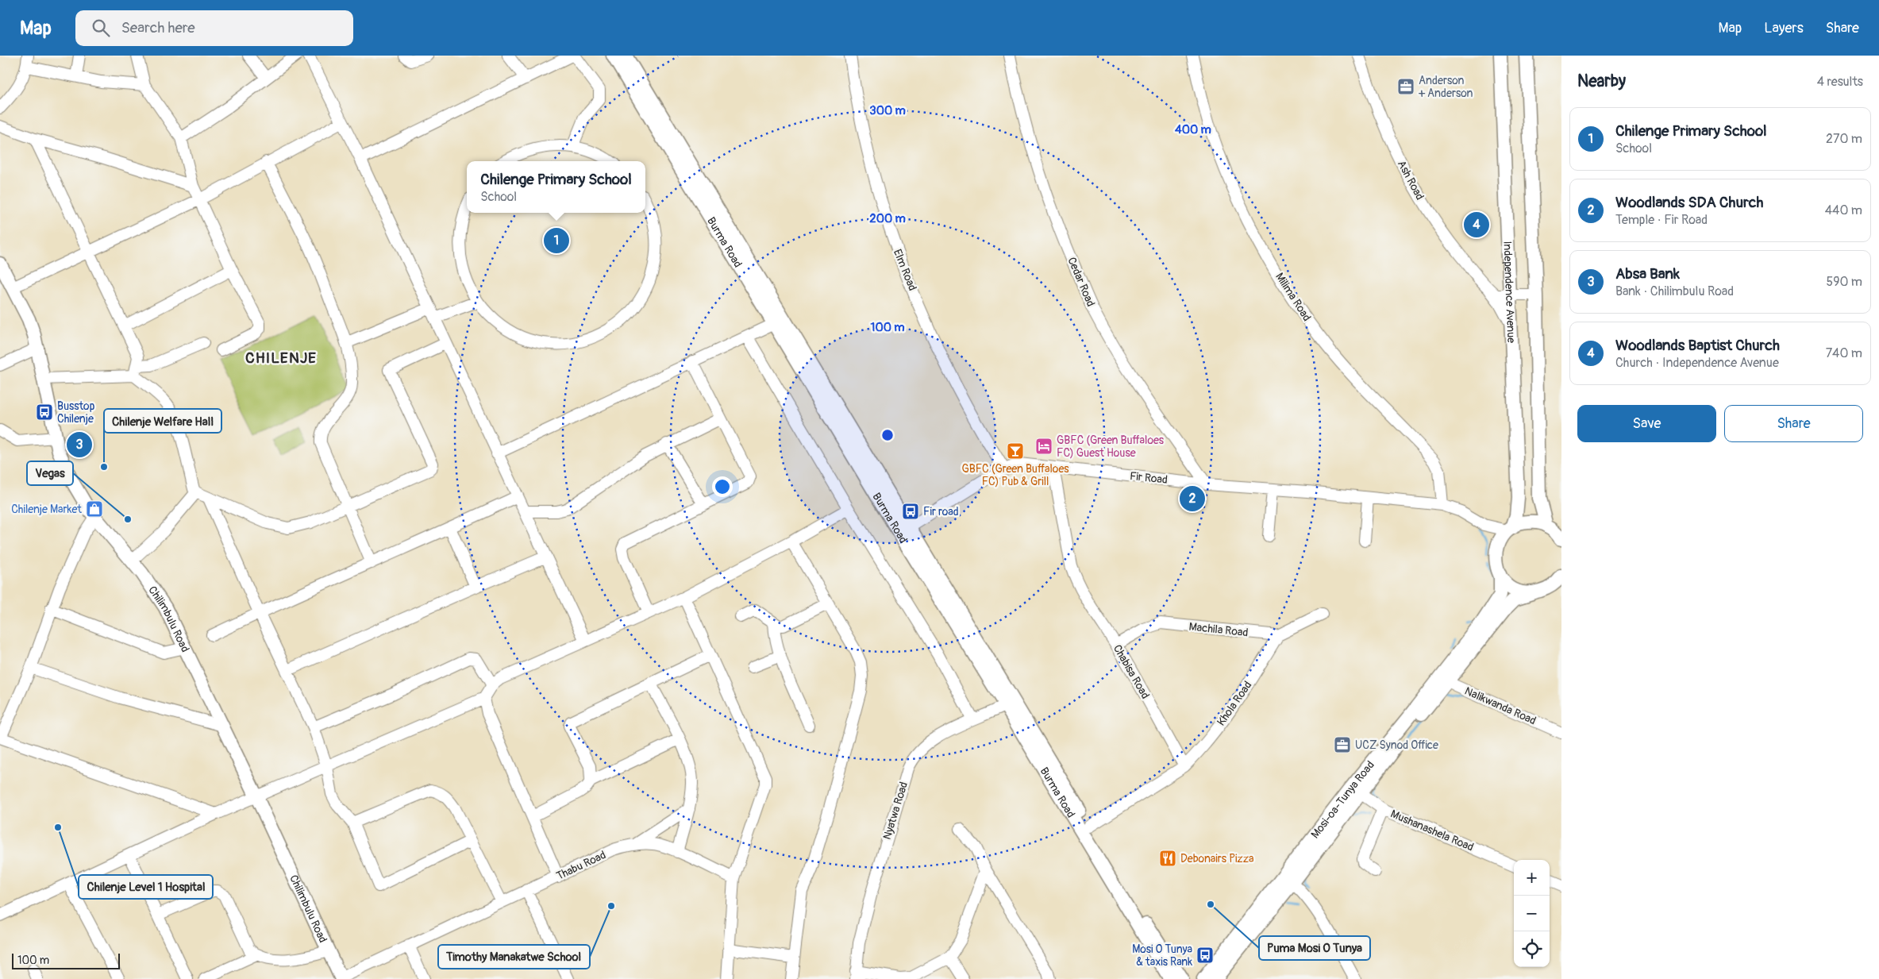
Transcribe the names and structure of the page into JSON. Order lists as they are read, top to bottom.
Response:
{
  "streets": {
    "main road": [
      "Burma Road",
      "Independence Avenue",
      "Chilimbulu Road",
      "Mosi-oa-Tunya Road"
    ],
    "street": [
      "Ash Road",
      "Elm Road",
      "Cedar Road",
      "Milima Road",
      "Fir Road",
      "Machila Road",
      "Chabisa Road",
      "Khola Road",
      "Nalikwanda Road",
      "Nyatwa Road",
      "Mushanashela Road",
      "Thabu Road"
    ]
  },
  "crossings": [
    ["Ash Road", "Independence Avenue"],
    ["Burma Road", "Fir Road"],
    ["Burma Road", "Nyatwa Road"],
    ["Elm Road", "Fir Road"],
    ["Cedar Road", "Fir Road"],
    ["Independence Avenue", "Fir Road"],
    ["Milima Road", "Fir Road"],
    ["Fir Road", "Chabisa Road"],
    ["Chilimbulu Road", "Thabu Road"],
    ["Machila Road", "Chabisa Road"],
    ["Machila Road", "Khola Road"],
    ["Chabisa Road", "Khola Road"],
    ["Nalikwanda Road", "Mosi-oa-Tunya Road"],
    ["Mosi-oa-Tunya Road", "Mushanashela Road"]
  ],
  "districts": ["CHILENJE"],
  "places": {
    "office": ["Anderson + Anderson", "UCZ Synod Office"],
    "bus stop": ["Busstop Chilenje", "Fir road", "Mosi O Tunya & taxis Rank"],
    "hotel": ["GBFC (Green Buffaloes FC) Guest House"],
    "bar": ["GBFC (Green Buffaloes FC) Pub & Grill"],
    "other": [
      "Chilenje Welfare Hall",
      "Vegas",
      "Chilenje Level 1 Hospital",
      "Puma Mosi O Tunya",
      "Timothy Manakatwe School"
    ],
    "shop": ["Chilenje Market"],
    "restaurant": ["Debonairs Pizza"]
  },
  "scale_bar": "100 m",
  "page": {
    "header": "Map",
    "search": "Search here",
    "nav": ["Map", "Layers", "Share"],
    "heading": ["Nearby", "4 results"],
    "list": [
      {
        "mark": "1",
        "name": "Chilenge Primary School",
        "note": "School",
        "value": "270 m"
      },
      {
        "mark": "2",
        "name": "Woodlands SDA Church",
        "note": "Temple · Fir Road",
        "value": "440 m"
      },
      {
        "mark": "3",
        "name": "Absa Bank",
        "note": "Bank · Chilimbulu Road",
        "value": "590 m"
      },
      {
        "mark": "4",
        "name": "Woodlands Baptist Church",
        "note": "Church · Independence Avenue",
        "value": "740 m"
      }
    ],
    "popup": ["Chilenge Primary School", "School"],
    "pins": [
      "4",
      "1",
      "3",
      "2"
    ],
    "buttons": ["Save", "Share"],
    "map_buttons": ["+", "−"],
    "scale": "100 m"
  },
  "rings": [
    "300 m",
    "400 m",
    "200 m",
    "100 m"
  ]
}
